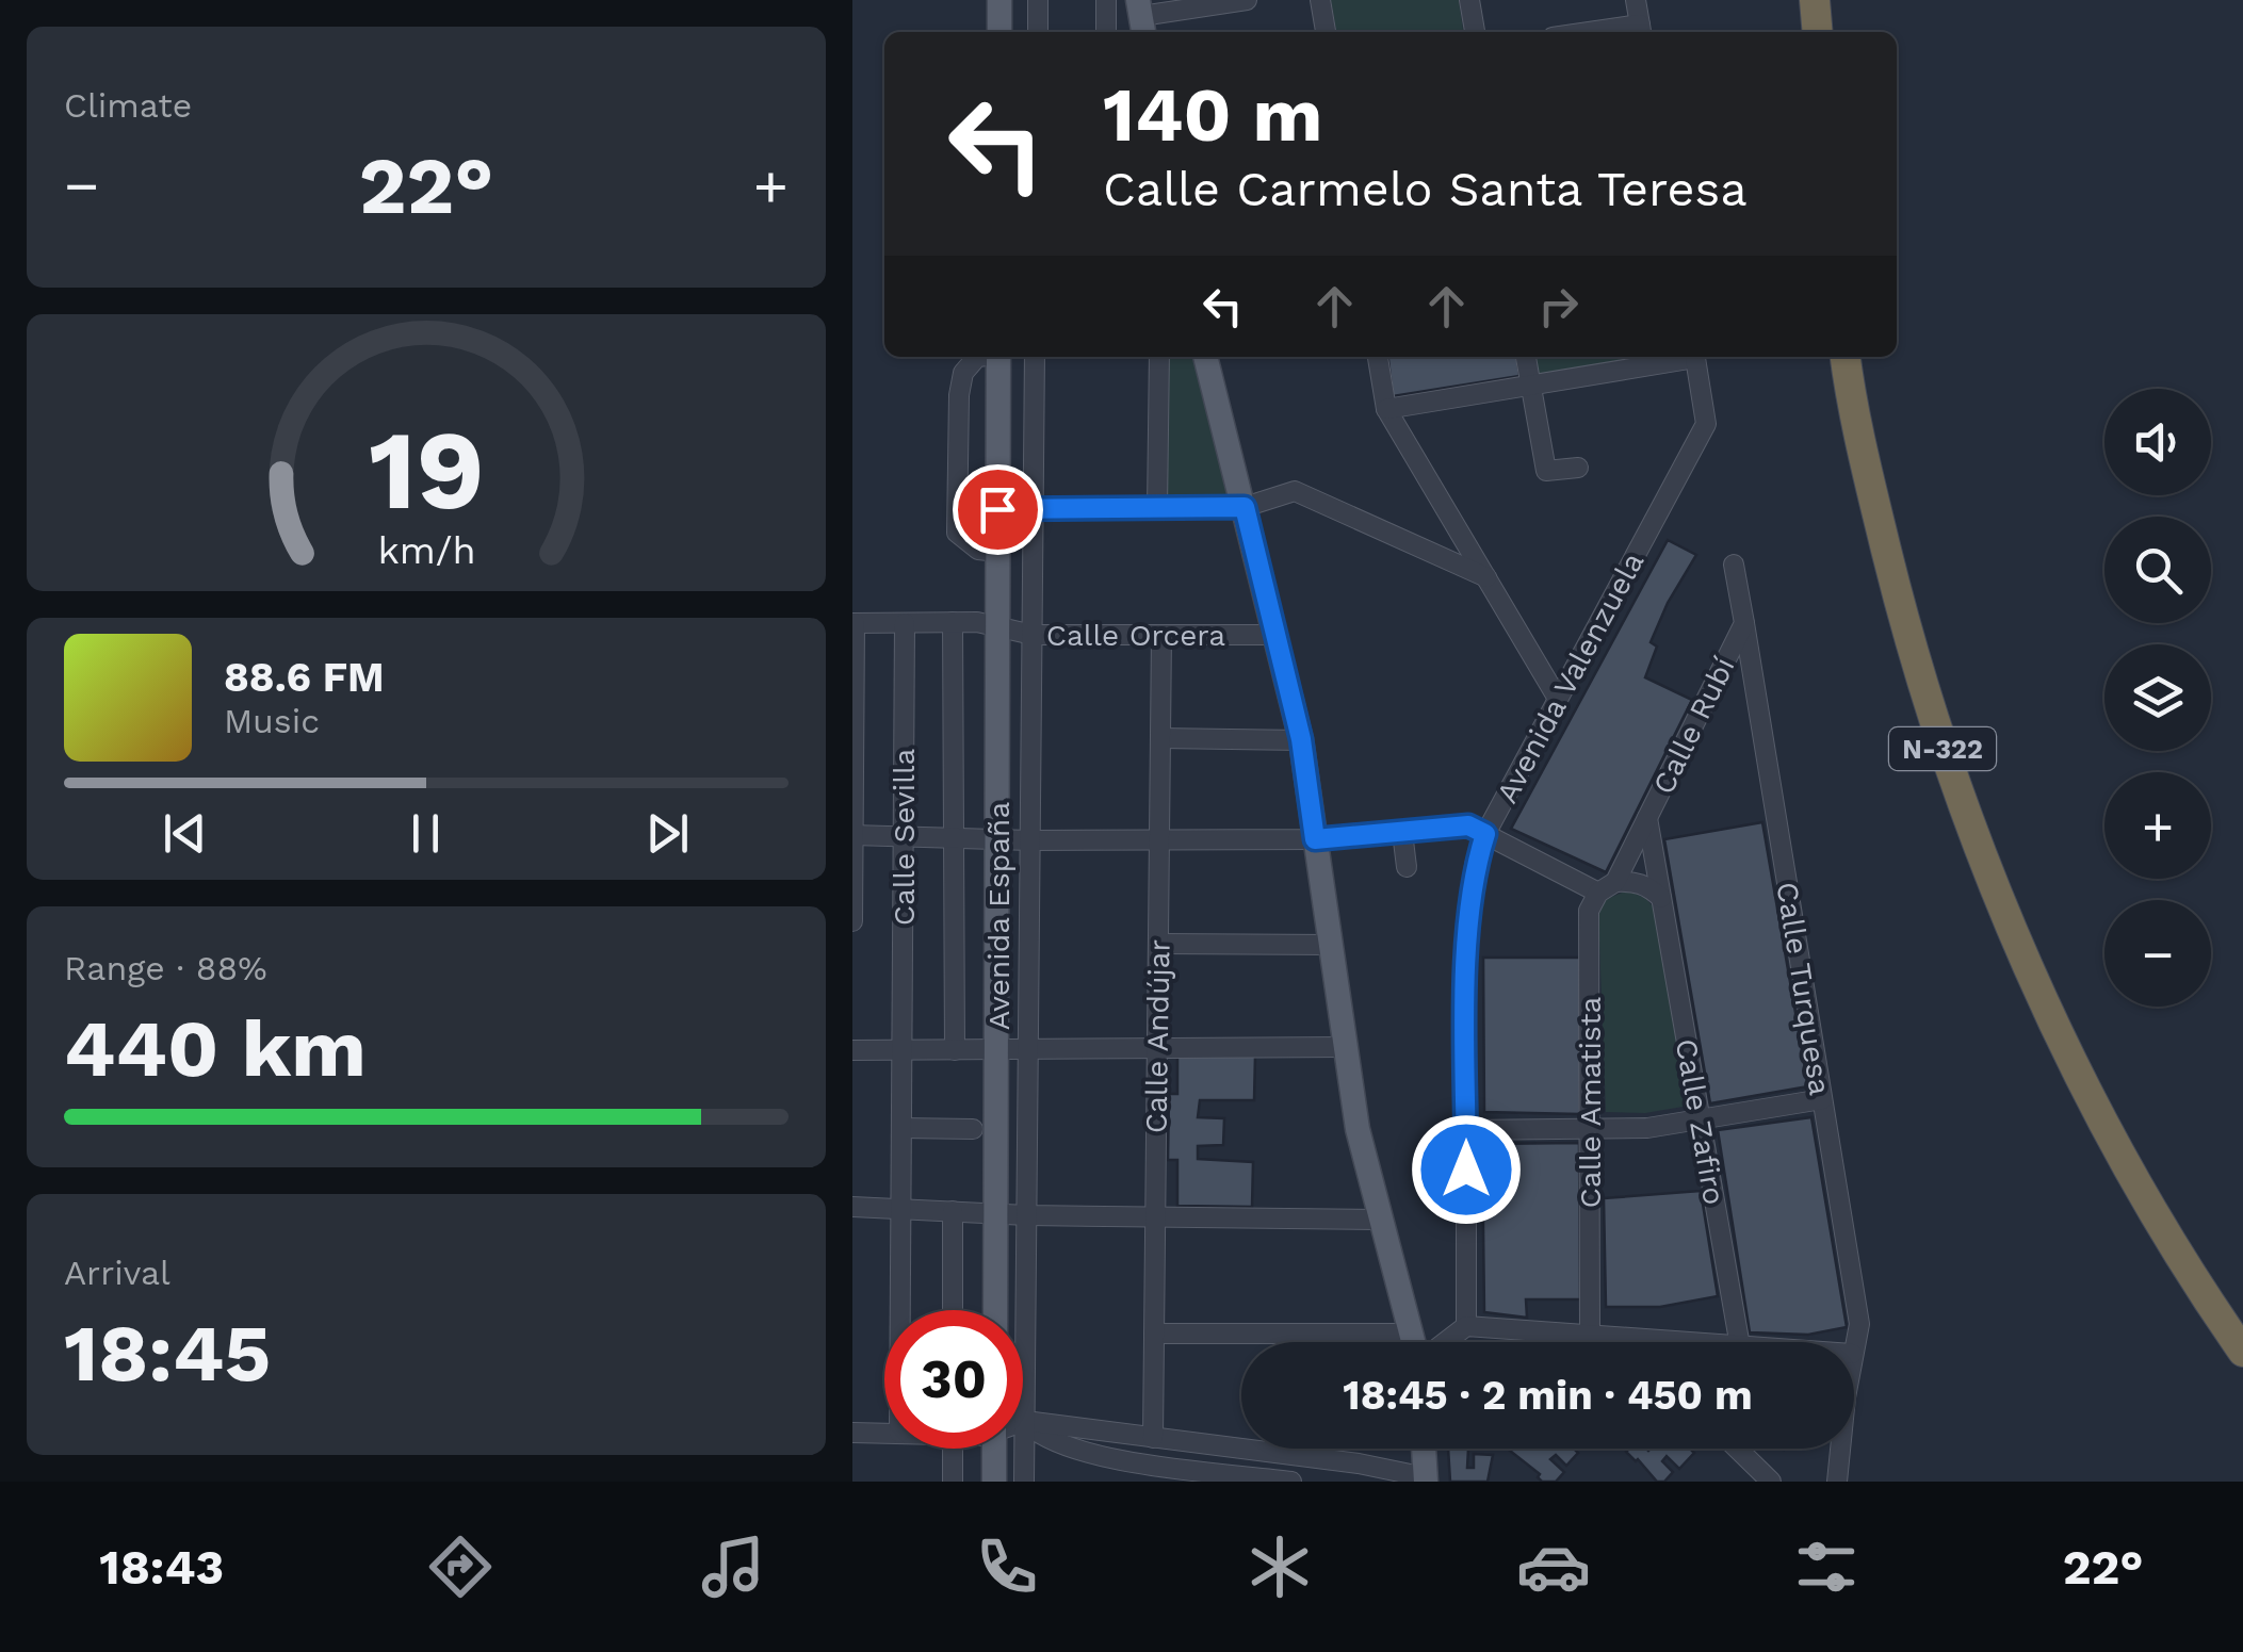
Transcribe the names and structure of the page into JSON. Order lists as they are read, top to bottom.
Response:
{
  "streets": {
    "highway": ["N-322"],
    "main road": ["Avenida España"],
    "street": [
      "Calle Orcera",
      "Avenida Valenzuela",
      "Calle Rubí",
      "Calle Sevilla",
      "Calle Turquesa",
      "Calle Andújar",
      "Calle Amatista",
      "Calle Zafiro"
    ]
  },
  "crossings": [
    ["Calle Orcera", "Calle Sevilla"],
    ["Calle Orcera", "Avenida España"],
    ["Calle Orcera", "Calle Andújar"],
    ["Calle Rubí", "Calle Turquesa"],
    ["Calle Rubí", "Calle Amatista"],
    ["Calle Rubí", "Calle Zafiro"]
  ],
  "page": {
    "tile": [
      "Climate",
      ["Range · 88%", "440 km"],
      ["Arrival", "18:45"]
    ],
    "turn": ["140 m", "Calle Carmelo Santa Teresa"],
    "heat": ["−", "22°", "+"],
    "map_buttons": ["+", "−"],
    "song": ["88.6 FM", "Music"],
    "limit": "30",
    "trip": "18:45 · 2 min · 450 m",
    "tabs": ["18:43", "22°"],
    "gauge": ["19", "km/h"]
  }
}
